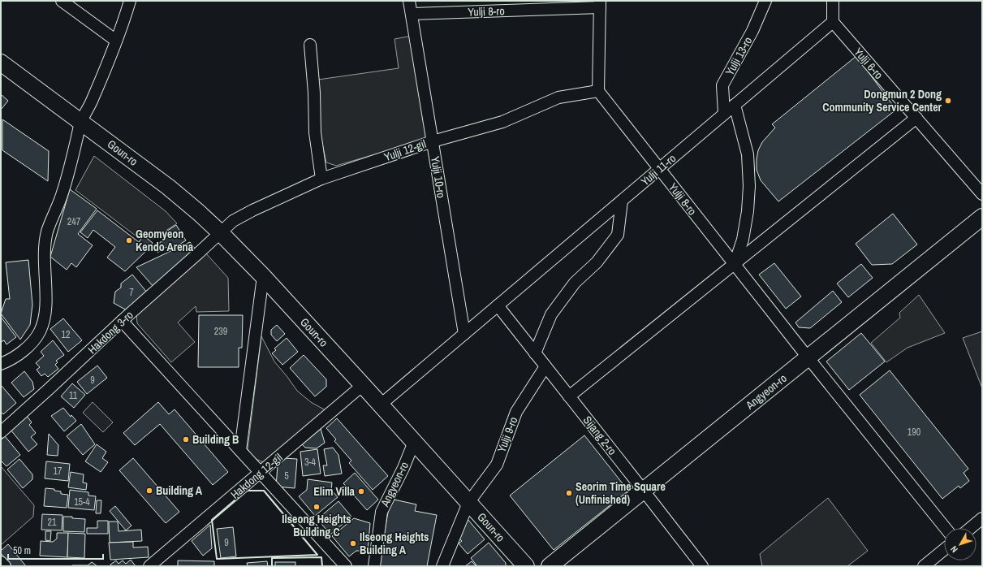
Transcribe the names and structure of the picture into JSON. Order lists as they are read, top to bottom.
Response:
{
  "streets": {
    "street": [
      "Yulji 8-ro",
      "Yulji 13-ro",
      "Yulji 6-ro",
      "Yulji 12-gil",
      "Goun-ro",
      "Yulji 11-ro",
      "Yulji 10-ro",
      "Hakdong 3-ro",
      "Angyeon-ro",
      "Yulji 9-ro",
      "Sijang 2-ro",
      "Hakdong 12-gil"
    ]
  },
  "crossings": [
    ["Yulji 8-ro", "Yulji 12-gil"],
    ["Yulji 8-ro", "Yulji 11-ro"],
    ["Yulji 8-ro", "Yulji 10-ro"],
    ["Yulji 8-ro", "Angyeon-ro"],
    ["Yulji 13-ro", "Yulji 11-ro"],
    ["Yulji 6-ro", "Yulji 11-ro"],
    ["Yulji 12-gil", "Goun-ro"],
    ["Yulji 12-gil", "Yulji 10-ro"],
    ["Yulji 12-gil", "Hakdong 3-ro"],
    ["Goun-ro", "Yulji 11-ro"],
    ["Goun-ro", "Hakdong 3-ro"],
    ["Goun-ro", "Angyeon-ro"],
    ["Goun-ro", "Yulji 9-ro"],
    ["Goun-ro", "Hakdong 12-gil"],
    ["Yulji 11-ro", "Yulji 10-ro"],
    ["Yulji 11-ro", "Sijang 2-ro"],
    ["Angyeon-ro", "Sijang 2-ro"],
    ["Yulji 9-ro", "Sijang 2-ro"]
  ],
  "places": [
    "Dongmun 2 Dong Community Service Center",
    "Geomyeon Kendo Arena",
    "Building B",
    "Building A",
    "Elim Villa",
    "Seorim Time Square (Unfinished)",
    "Ilseong Heights Building C",
    "Ilseong Heights Building A"
  ],
  "house_numbers": [
    "247",
    "7",
    "239",
    "12",
    "9",
    "11",
    "190",
    "3-4",
    "17",
    "5",
    "15-4",
    "21",
    "9"
  ],
  "scale_bar": "50 m",
  "north": "bottom left"
}
